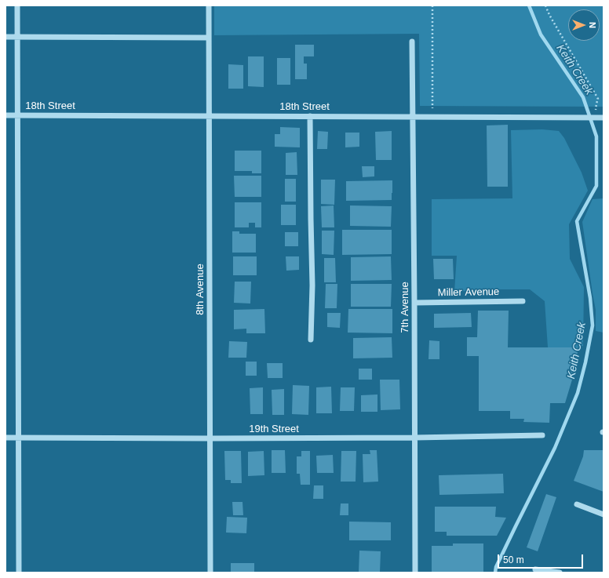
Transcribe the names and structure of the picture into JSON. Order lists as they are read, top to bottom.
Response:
{
  "streets": {
    "street": [
      "18th Street",
      "8th Avenue",
      "Miller Avenue",
      "7th Avenue",
      "19th Street"
    ]
  },
  "crossings": [
    ["18th Street", "8th Avenue"],
    ["18th Street", "7th Avenue"],
    ["8th Avenue", "19th Street"],
    ["Miller Avenue", "7th Avenue"],
    ["7th Avenue", "19th Street"]
  ],
  "water": ["Keith Creek"],
  "scale_bar": "50 m",
  "north": "right"
}
